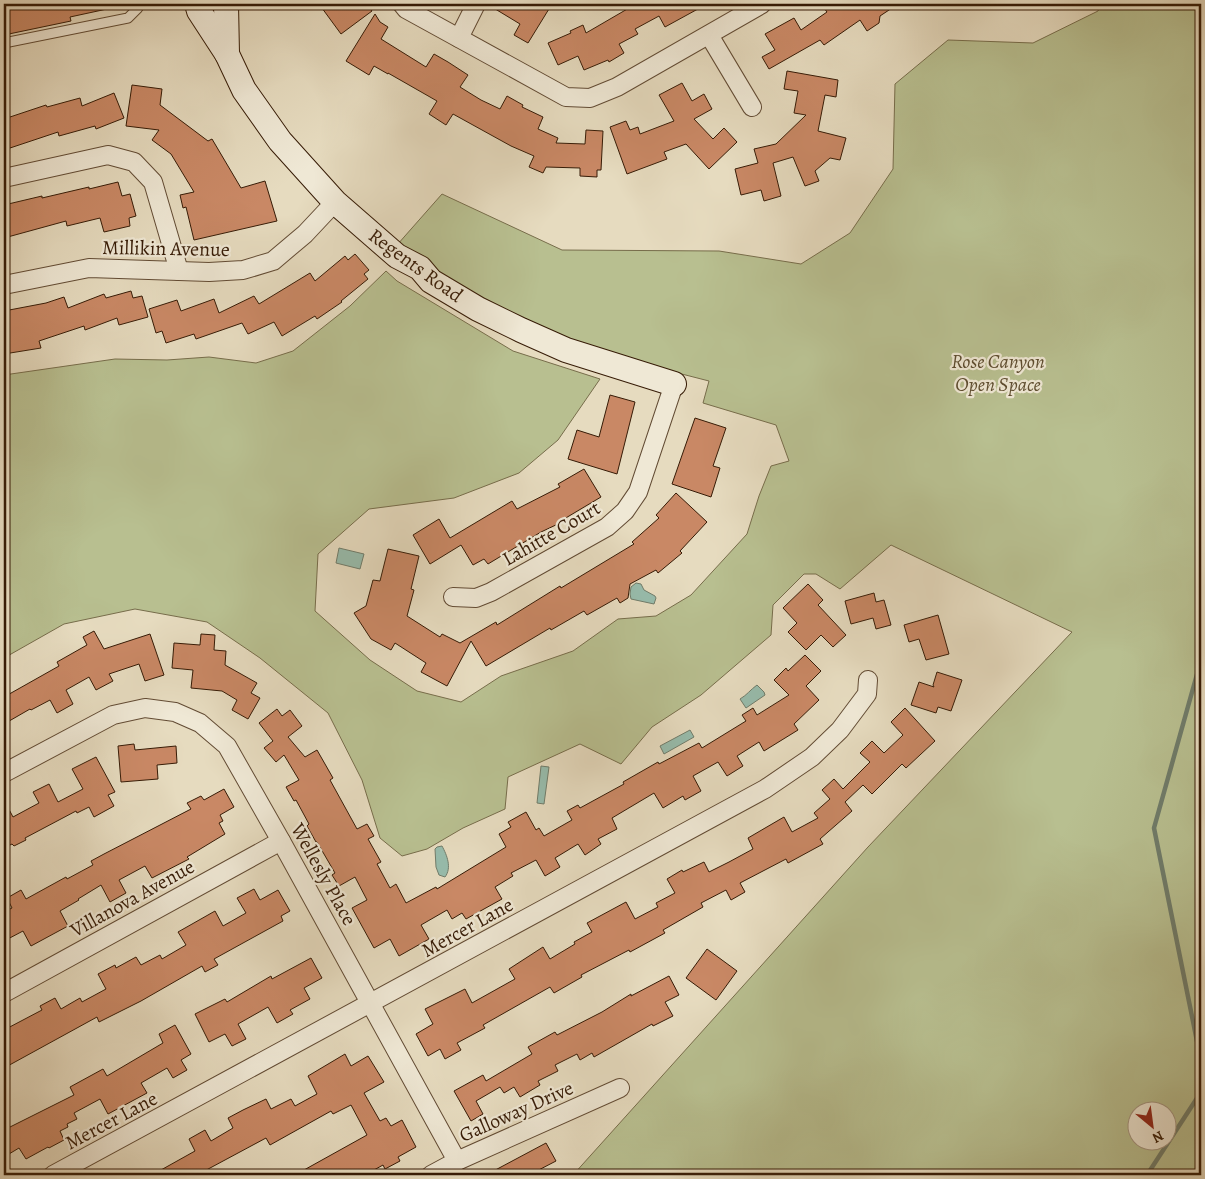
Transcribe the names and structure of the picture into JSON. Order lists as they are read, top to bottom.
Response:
{
  "streets": {
    "street": [
      "Millikin Avenue",
      "Regents Road",
      "Lahitte Court",
      "Wellesly Place",
      "Villanova Avenue",
      "Mercer Lane",
      "Galloway Drive"
    ]
  },
  "crossings": [
    ["Millikin Avenue", "Regents Road"],
    ["Regents Road", "Lahitte Court"],
    ["Wellesly Place", "Villanova Avenue"],
    ["Wellesly Place", "Mercer Lane"],
    ["Wellesly Place", "Galloway Drive"]
  ],
  "parks": ["Rose Canyon Open Space"],
  "north": "bottom right"
}
